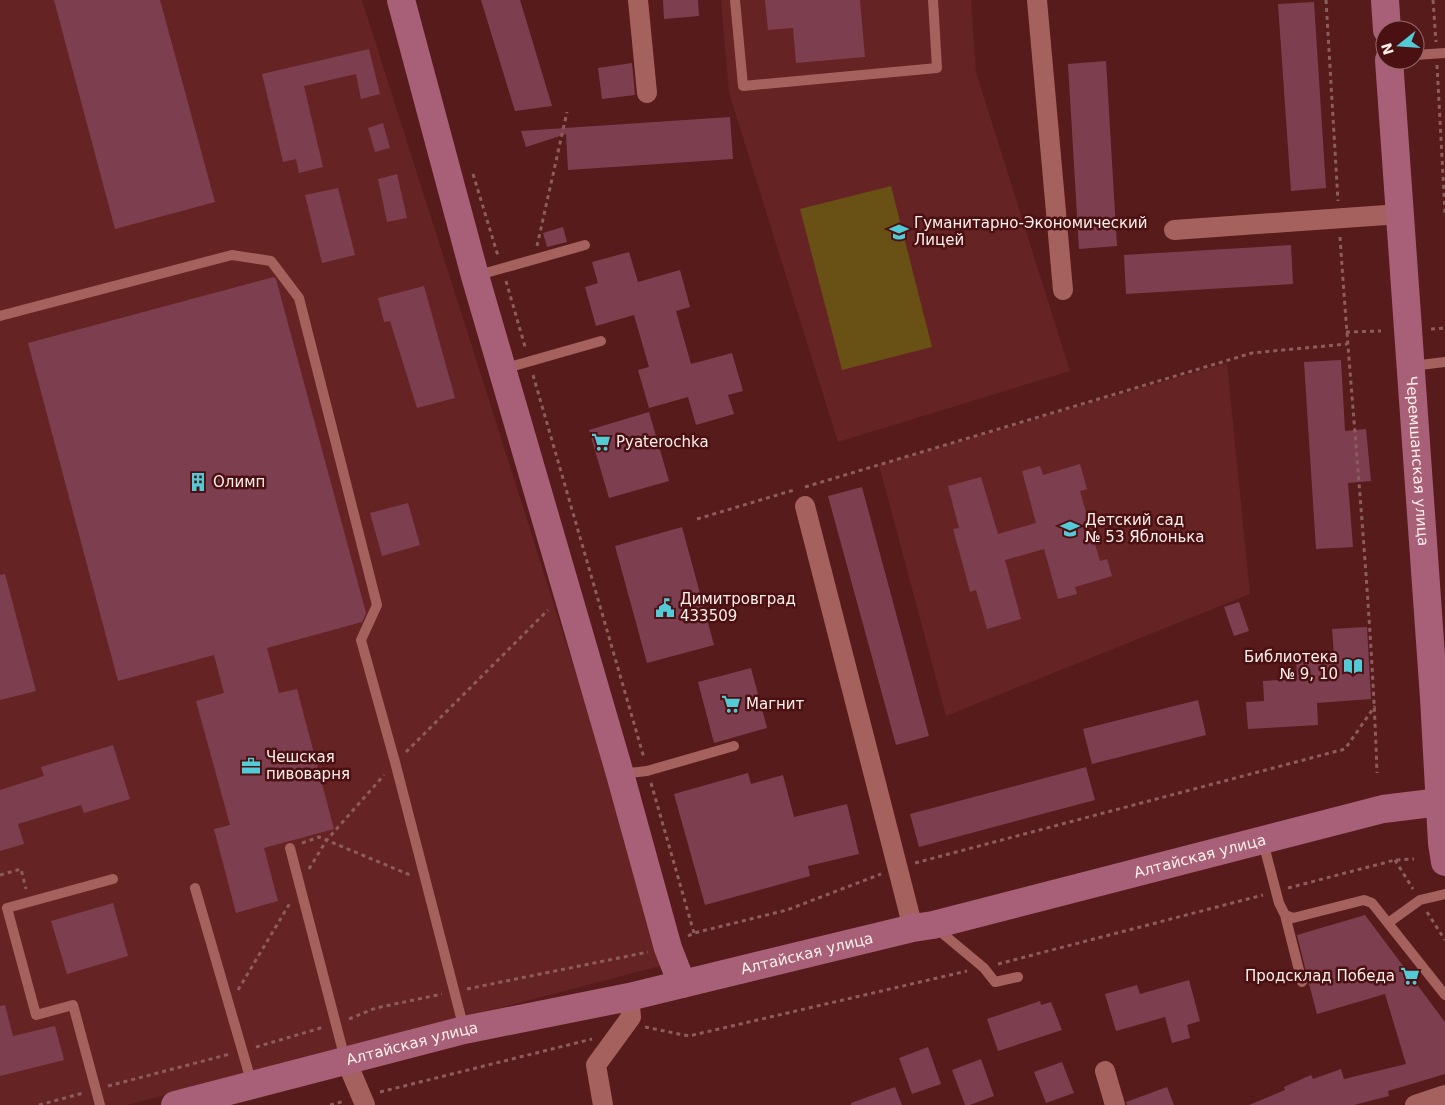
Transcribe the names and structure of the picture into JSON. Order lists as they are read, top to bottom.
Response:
{
  "streets": {
    "street": ["Черемшанская улица", "Алтайская улица"]
  },
  "crossings": [
    ["Черемшанская улица", "Алтайская улица"]
  ],
  "places": {
    "school or university": ["Гуманитарно-Экономический Лицей", "Детский сад № 53 Яблонька"],
    "supermarket": ["Pyaterochka", "Магнит", "Продсклад Победа"],
    "building": ["Олимп"],
    "public building": ["Димитровград 433509"],
    "library": ["Библиотека № 9, 10"],
    "office": ["Чешская пивоварня"]
  },
  "north": "left"
}
